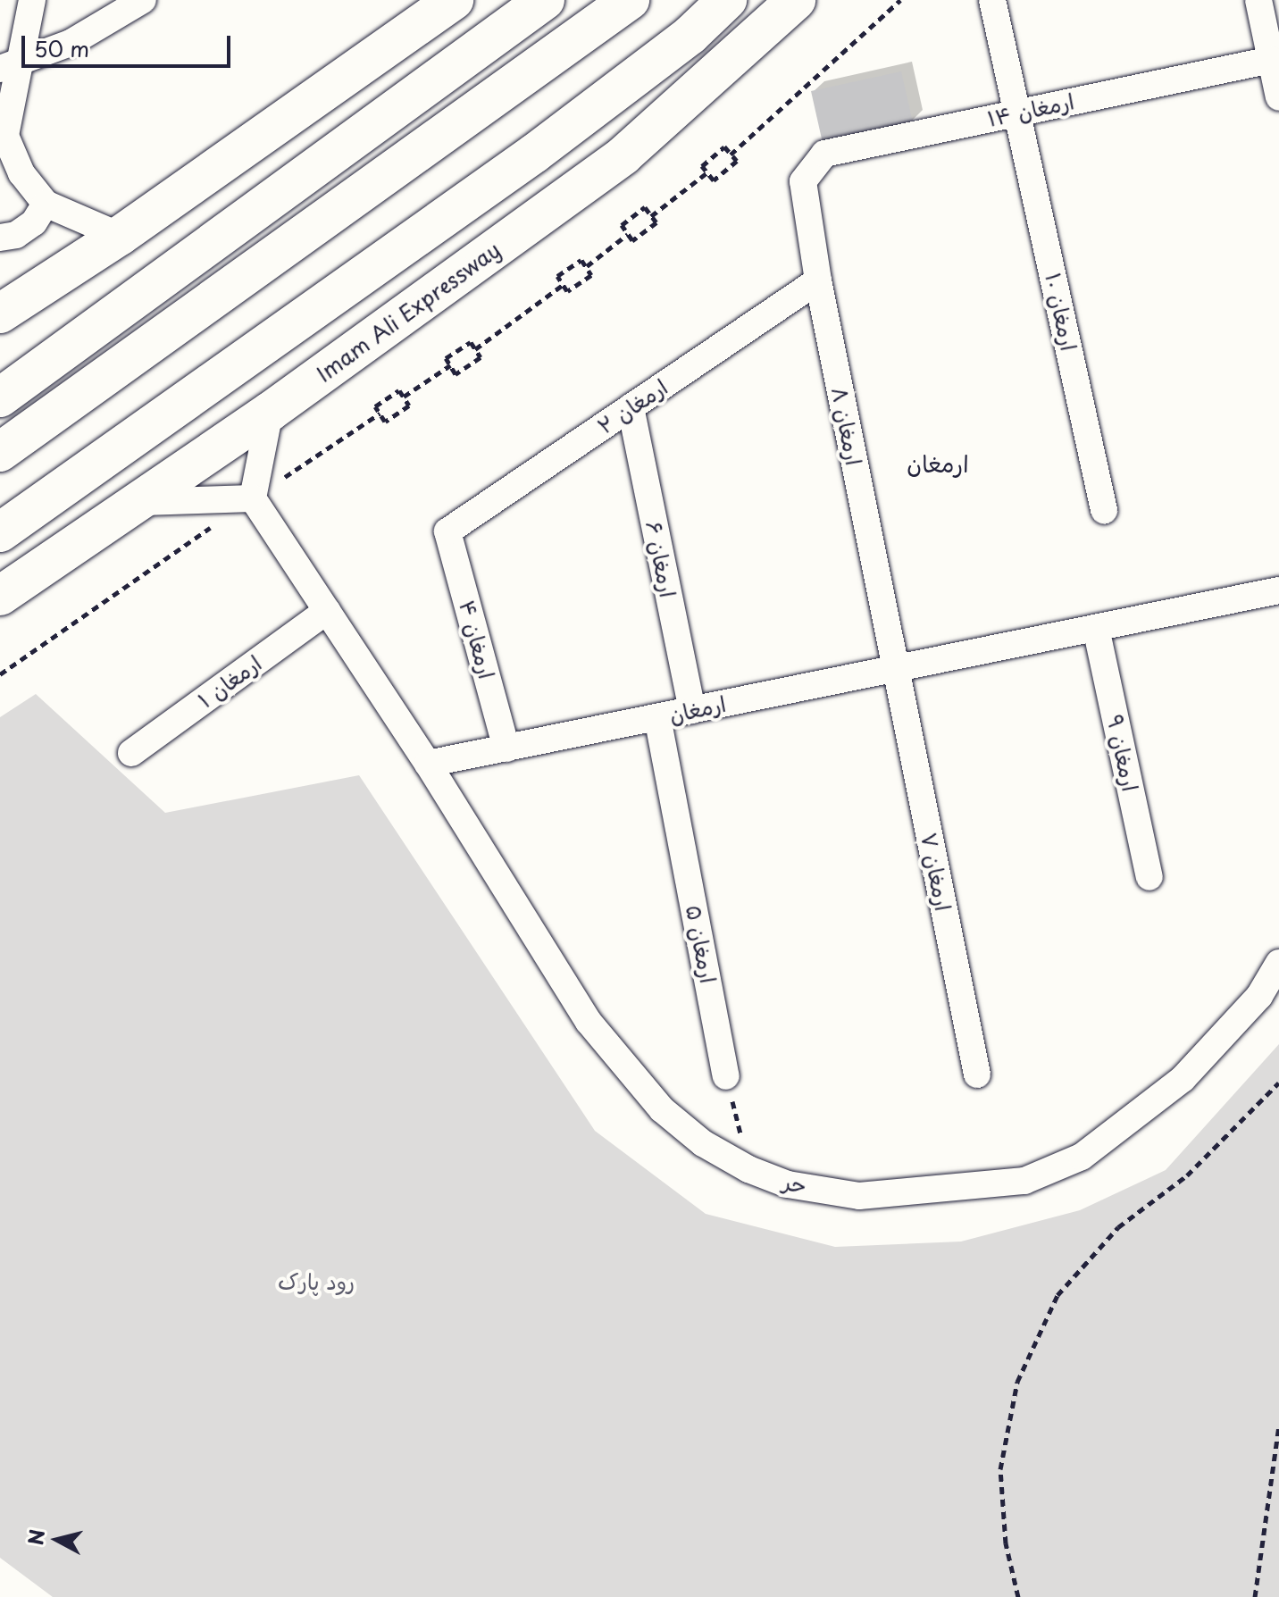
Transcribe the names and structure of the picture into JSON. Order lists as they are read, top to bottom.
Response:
{
  "streets": {
    "highway": ["Imam Ali Expressway"],
    "street": [
      "ارمغان ۱۴",
      "ارمغان ۱۰",
      "ارمغان ۲",
      "ارمغان ۸",
      "ارمغان ۶",
      "ارمغان ۴",
      "ارمغان ۱",
      "ارمغان",
      "ارمغان ۹",
      "ارمغان ۷",
      "ارمغان ۵",
      "حر"
    ]
  },
  "crossings": [
    ["ارمغان ۱۴", "ارمغان ۱۰"],
    ["ارمغان ۱۴", "ارمغان ۸"],
    ["ارمغان ۲", "ارمغان ۸"],
    ["ارمغان ۲", "ارمغان ۶"],
    ["ارمغان ۲", "ارمغان ۴"],
    ["ارمغان ۸", "ارمغان"],
    ["ارمغان ۸", "ارمغان ۷"],
    ["ارمغان ۶", "ارمغان"],
    ["ارمغان ۴", "ارمغان"],
    ["ارمغان", "ارمغان ۹"],
    ["ارمغان", "ارمغان ۷"],
    ["ارمغان", "ارمغان ۵"],
    ["ارمغان", "حر"]
  ],
  "districts": ["ارمغان"],
  "parks": ["رود پارک"],
  "scale_bar": "50 m",
  "north": "left"
}
